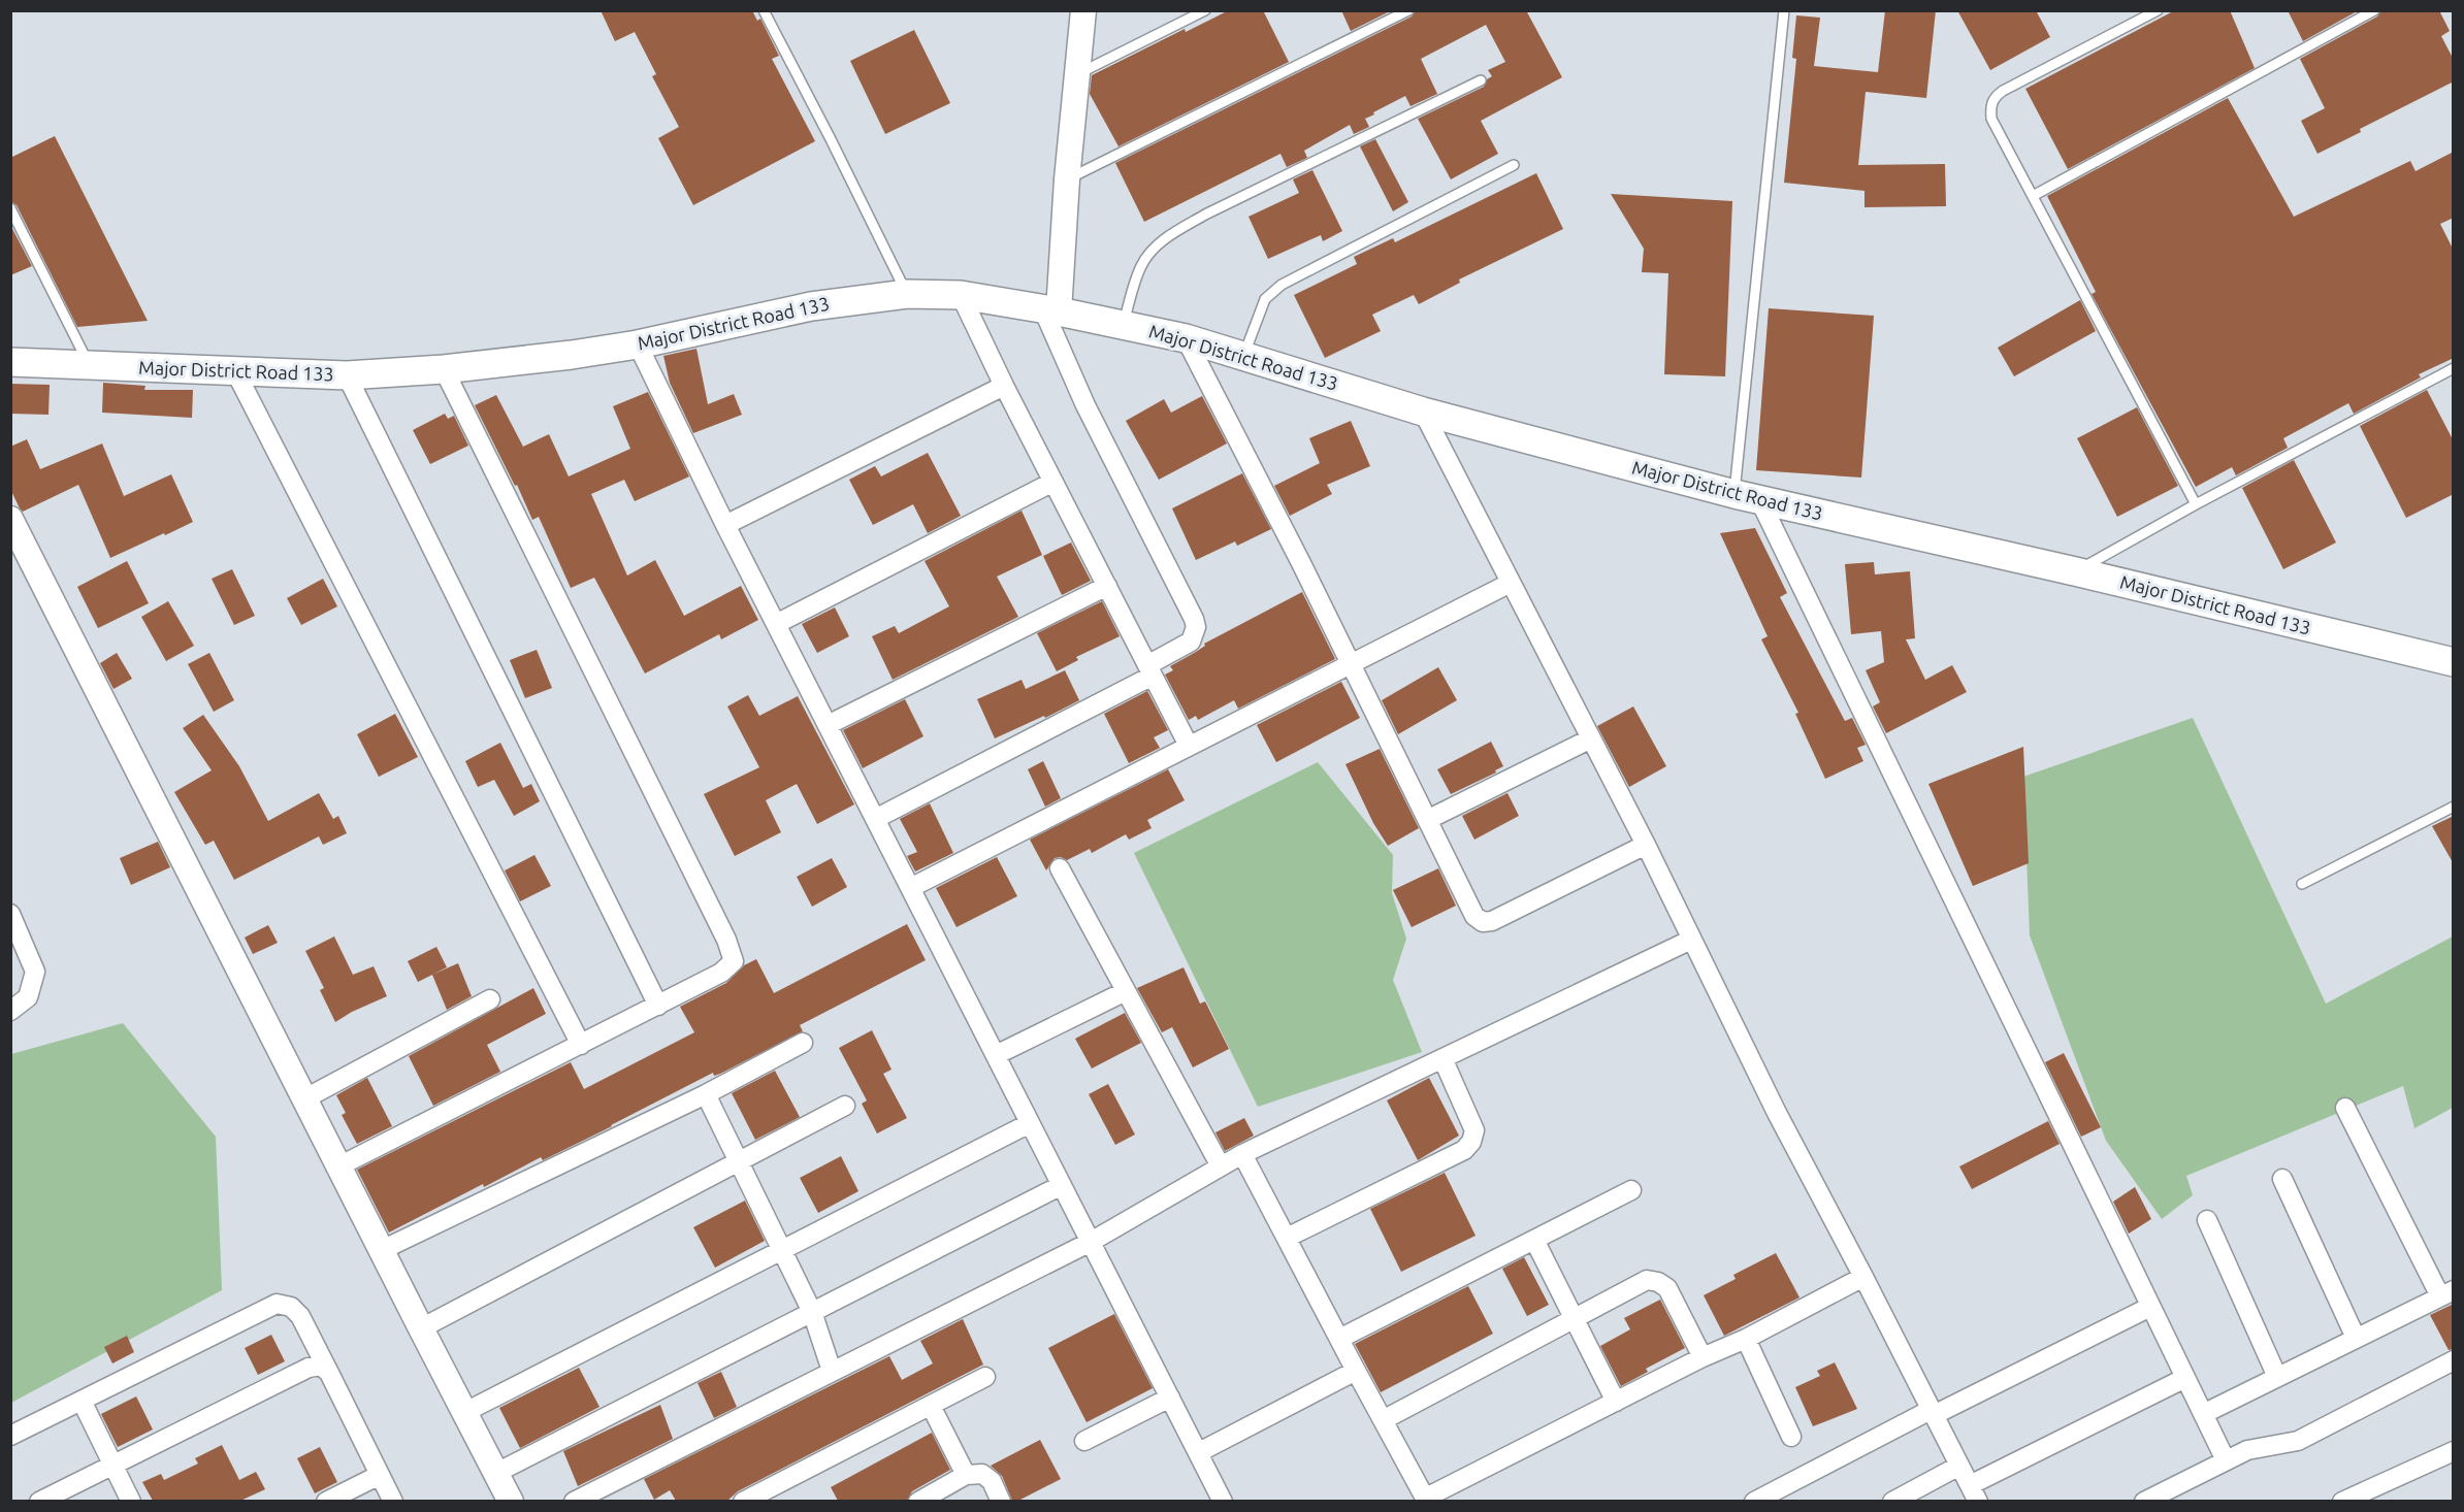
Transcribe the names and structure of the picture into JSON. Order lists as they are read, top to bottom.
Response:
{
  "streets": {
    "main road": ["Major District Road 133"]
  }
}
